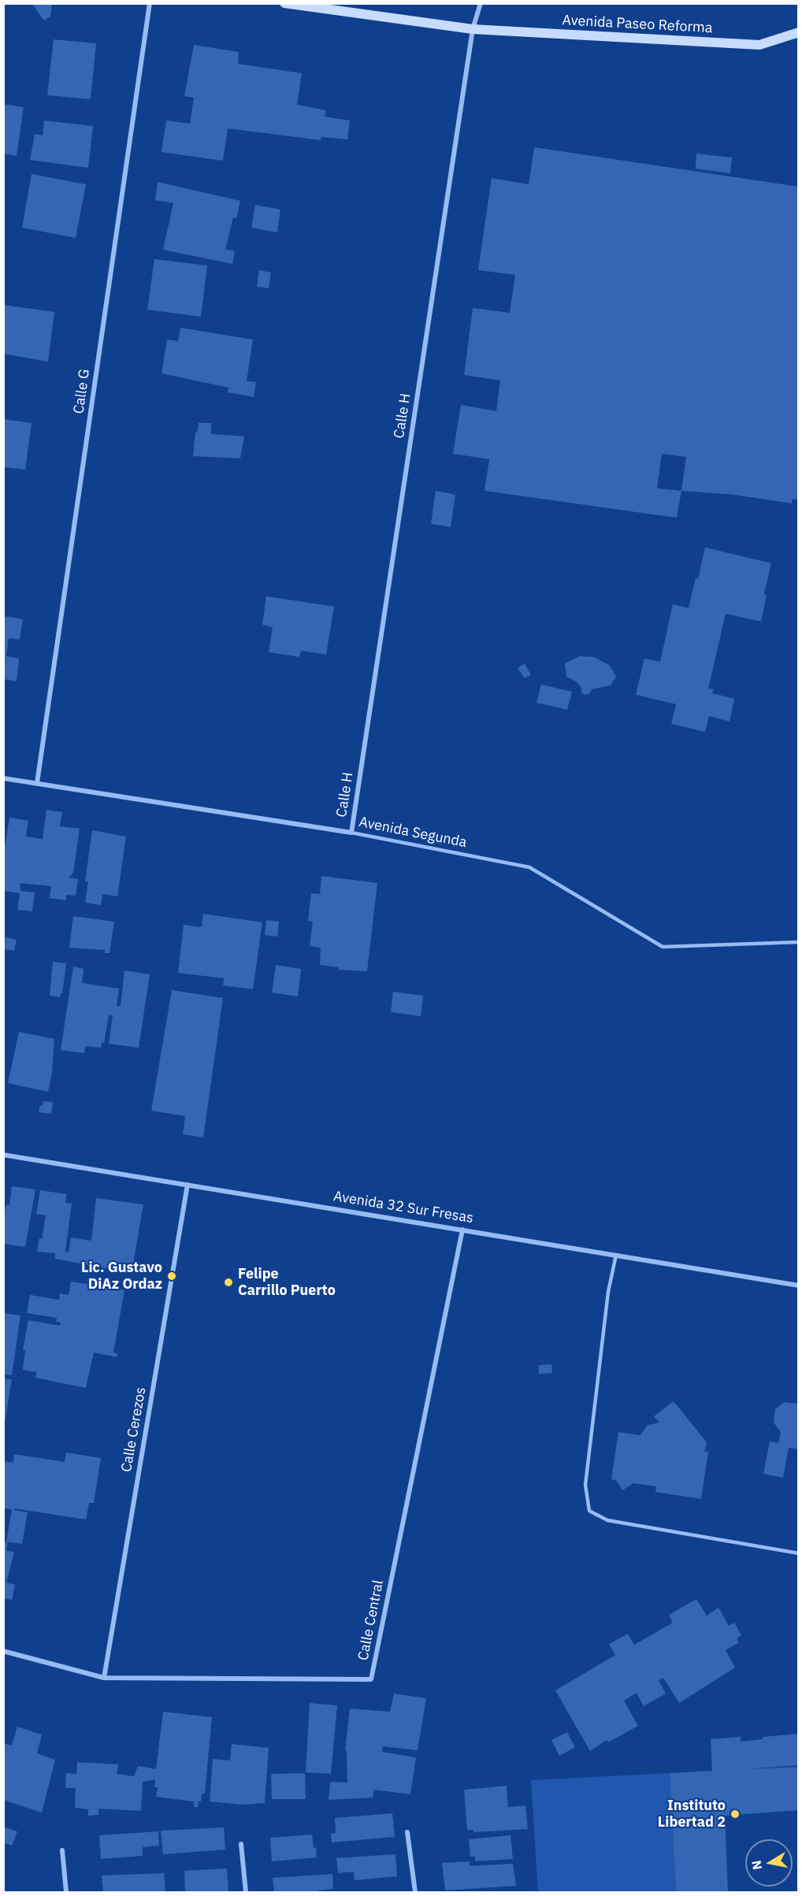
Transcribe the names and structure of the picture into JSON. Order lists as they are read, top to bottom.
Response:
{
  "streets": {
    "main road": ["Avenida Paseo Reforma"],
    "street": [
      "Calle G",
      "Calle H",
      "Avenida Segunda",
      "Avenida 32 Sur Fresas",
      "Calle Cerezos",
      "Calle Central"
    ]
  },
  "crossings": [
    ["Avenida Paseo Reforma", "Calle H"],
    ["Calle G", "Avenida Segunda"],
    ["Calle H", "Avenida Segunda"],
    ["Avenida 32 Sur Fresas", "Calle Cerezos"],
    ["Avenida 32 Sur Fresas", "Calle Central"],
    ["Calle Cerezos", "Calle Central"]
  ],
  "places": ["Lic. Gustavo DiAz Ordaz", "Felipe Carrillo Puerto", "Instituto Libertad 2"],
  "north": "left"
}
